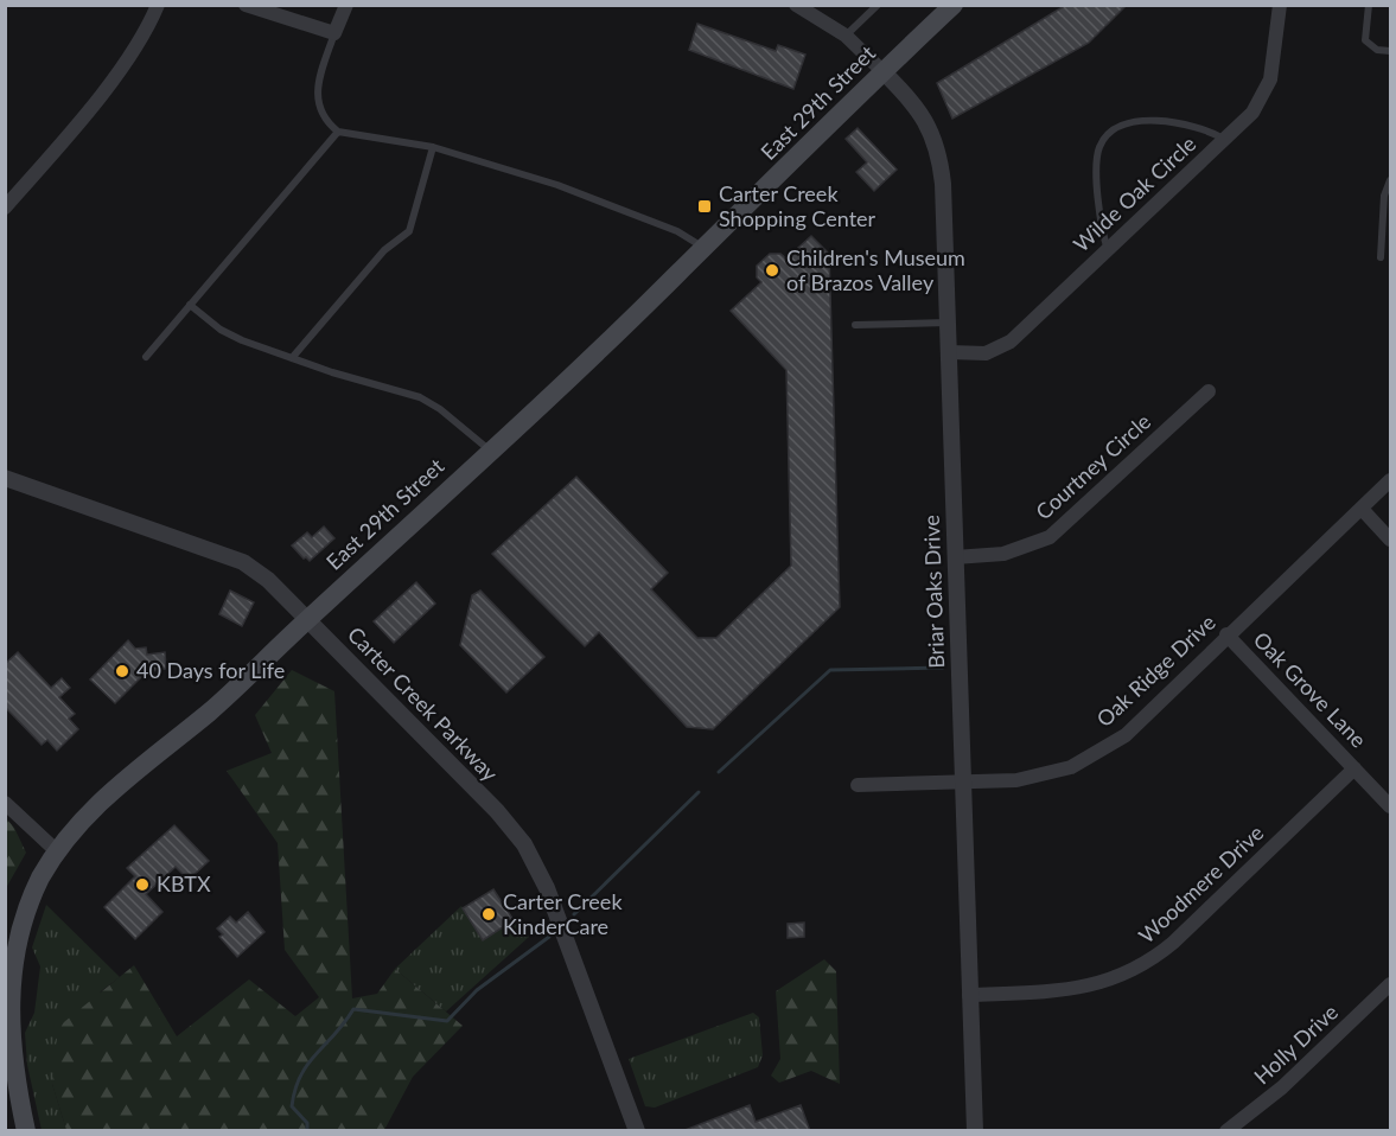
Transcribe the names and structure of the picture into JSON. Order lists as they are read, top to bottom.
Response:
{
  "streets": {
    "main road": ["East 29th Street"],
    "street": [
      "Wilde Oak Circle",
      "Courtney Circle",
      "Briar Oaks Drive",
      "Oak Ridge Drive",
      "Oak Grove Lane",
      "Carter Creek Parkway",
      "Woodmere Drive",
      "Holly Drive"
    ]
  },
  "crossings": [
    ["East 29th Street", "Briar Oaks Drive"],
    ["East 29th Street", "Carter Creek Parkway"],
    ["Wilde Oak Circle", "Briar Oaks Drive"],
    ["Courtney Circle", "Briar Oaks Drive"],
    ["Briar Oaks Drive", "Oak Ridge Drive"],
    ["Briar Oaks Drive", "Woodmere Drive"],
    ["Oak Ridge Drive", "Oak Grove Lane"],
    ["Oak Grove Lane", "Woodmere Drive"]
  ],
  "places": {
    "transit": ["Carter Creek Shopping Center"],
    "other": [
      "Children's Museum of Brazos Valley",
      "40 Days for Life",
      "KBTX",
      "Carter Creek KinderCare"
    ]
  }
}
